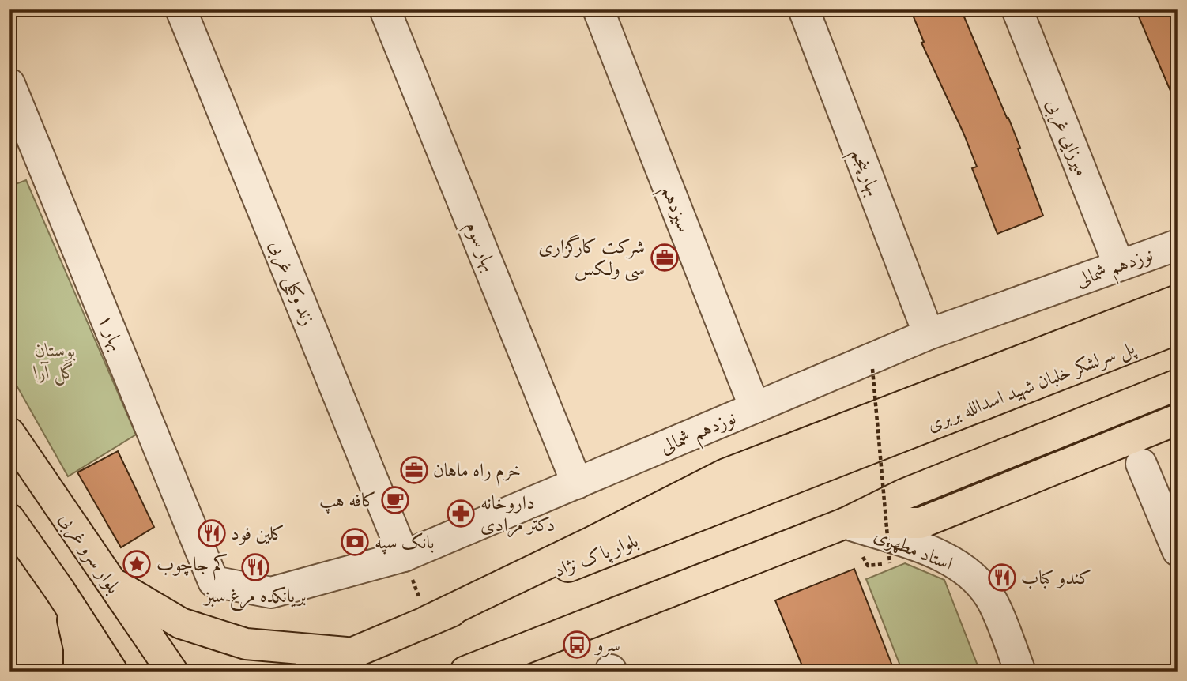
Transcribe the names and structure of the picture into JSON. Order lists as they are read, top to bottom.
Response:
{
  "streets": {
    "main road": ["پل سرلشکر خلبان شهید اسدالله بربری", "بلوار سرو غربی", "بلوار پاک نژاد"],
    "street": [
      "میرزایی غربی",
      "بهار پنجم",
      "سیزدهم",
      "بهار سوم",
      "نوزدهم شمالی",
      "زند وکیلی غربی",
      "بهار ۱",
      "استاد مطهری"
    ]
  },
  "crossings": [
    ["میرزایی غربی", "نوزدهم شمالی"],
    ["بهار پنجم", "نوزدهم شمالی"],
    ["سیزدهم", "نوزدهم شمالی"],
    ["بهار سوم", "نوزدهم شمالی"],
    ["نوزدهم شمالی", "زند وکیلی غربی"],
    ["نوزدهم شمالی", "بهار ۱"],
    ["پل سرلشکر خلبان شهید اسدالله بربری", "بلوار پاک نژاد"]
  ],
  "parks": ["بوستان گل‌ آرا"],
  "places": {
    "office": ["شرکت کارگزاری سی ولکس", "خرم راه ماهان"],
    "cafe": ["کافه هپ"],
    "pharmacy": ["داروخانه دکتر مرادی"],
    "restaurant": ["کلین فود", "بریانکده مرغ سبز", "کندو کباب"],
    "bank": ["بانک سپه"],
    "place": ["کم جاچوب"],
    "bus stop": ["سرو"]
  }
}
